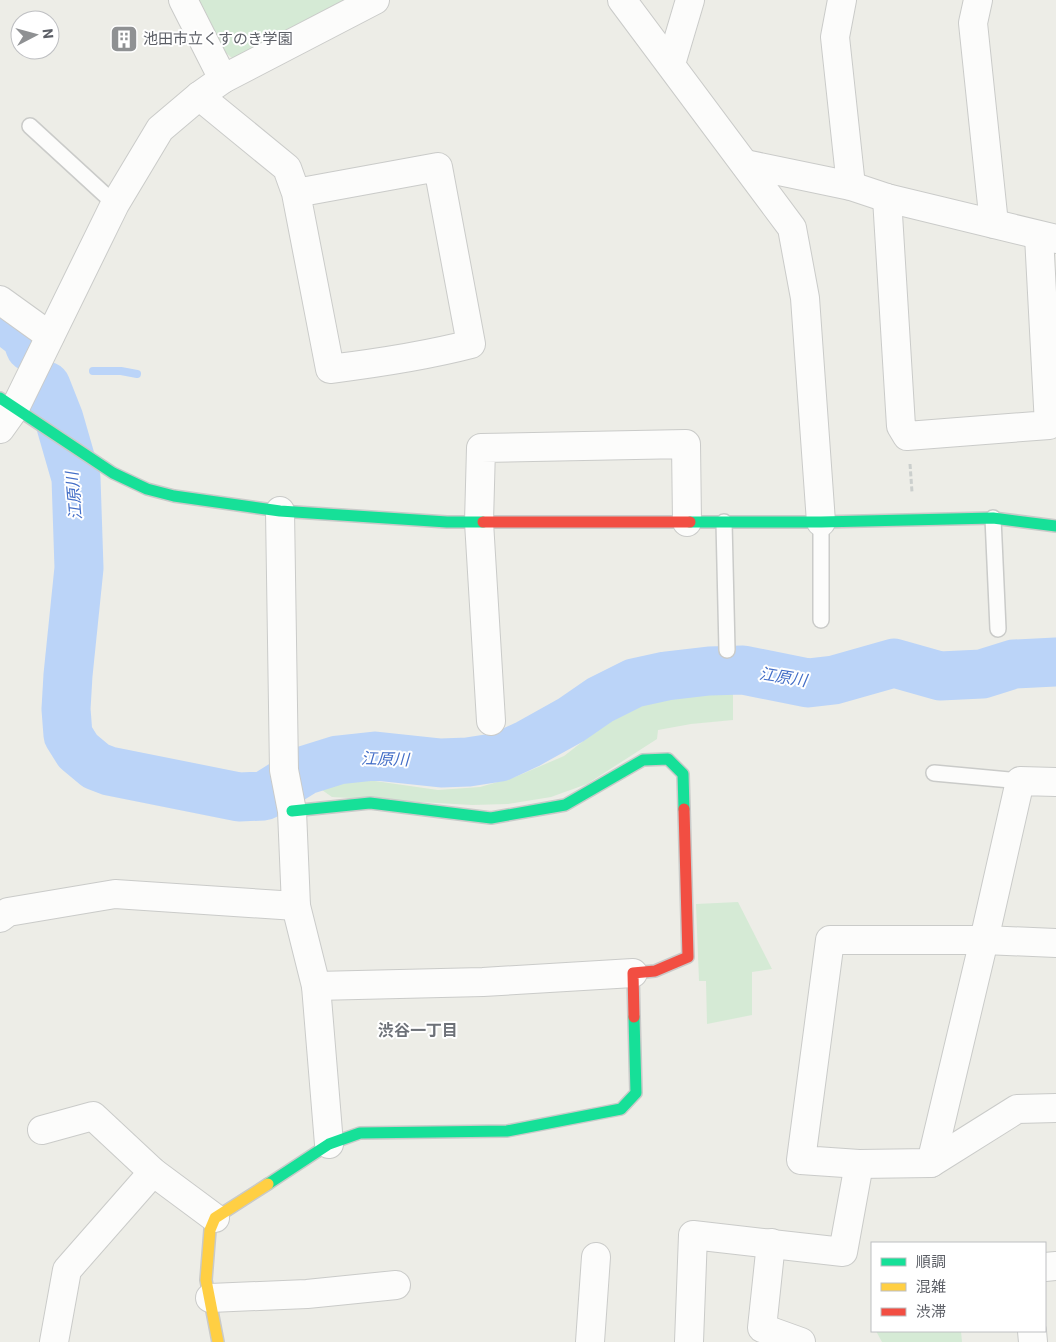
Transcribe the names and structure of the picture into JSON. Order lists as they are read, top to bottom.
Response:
{
  "districts": ["渋谷一丁目"],
  "water": ["江原川"],
  "places": {
    "building": ["池田市立くすのき学園"]
  },
  "legend": ["順調", "混雑", "渋滞"],
  "north": "right"
}
